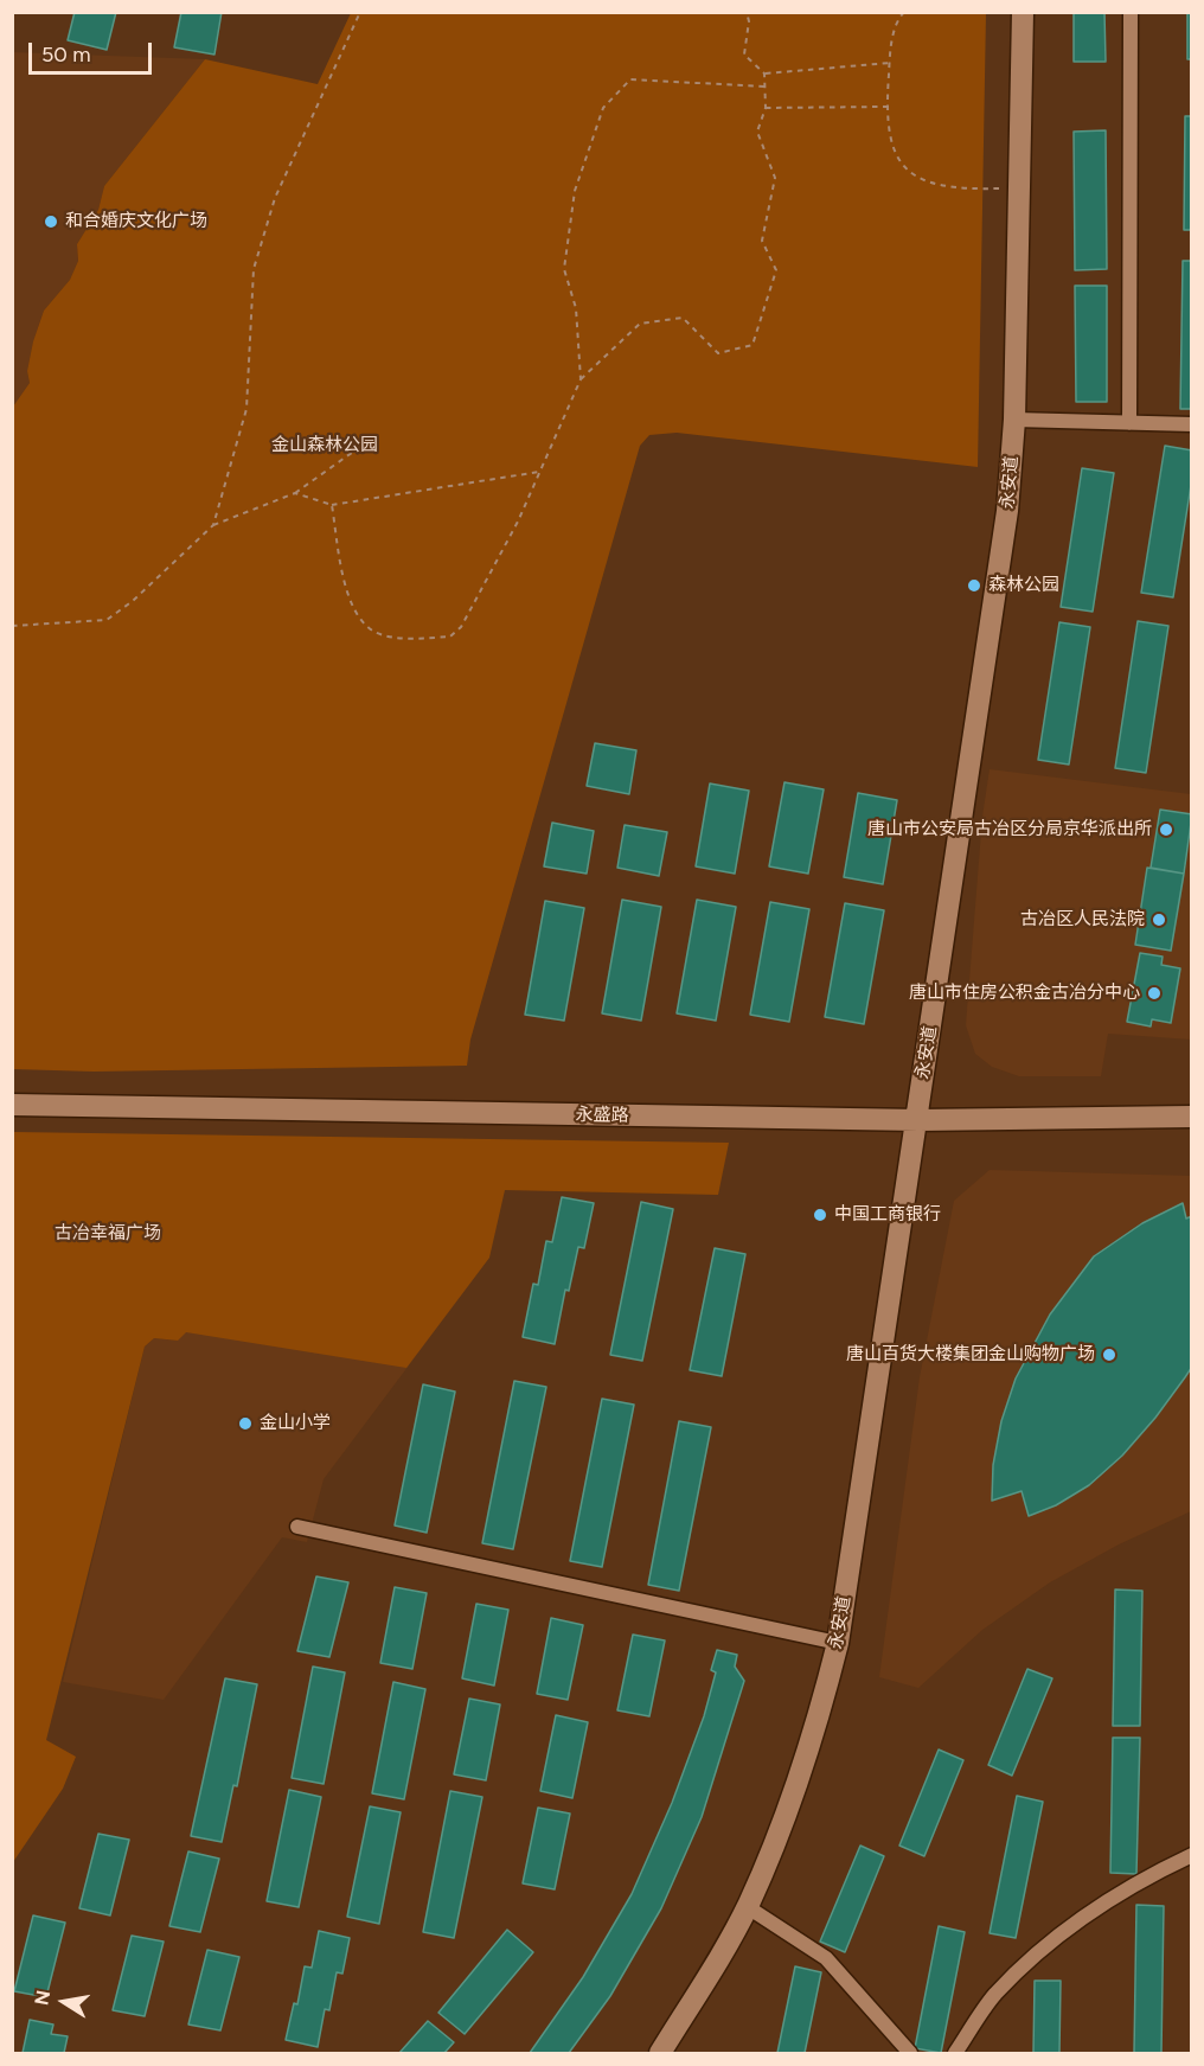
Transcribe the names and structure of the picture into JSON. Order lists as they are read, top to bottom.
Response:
{
  "streets": {
    "main road": ["永安道", "永盛路"]
  },
  "crossings": [
    ["永安道", "永盛路"]
  ],
  "parks": ["金山森林公园", "古冶幸福广场"],
  "places": [
    "和合婚庆文化广场",
    "森林公园",
    "唐山市公安局古冶区分局京华派出所",
    "古冶区人民法院",
    "唐山市住房公积金古冶分中心",
    "中国工商银行",
    "唐山百货大楼集团金山购物广场",
    "金山小学"
  ],
  "scale_bar": "50 m",
  "north": "left"
}
